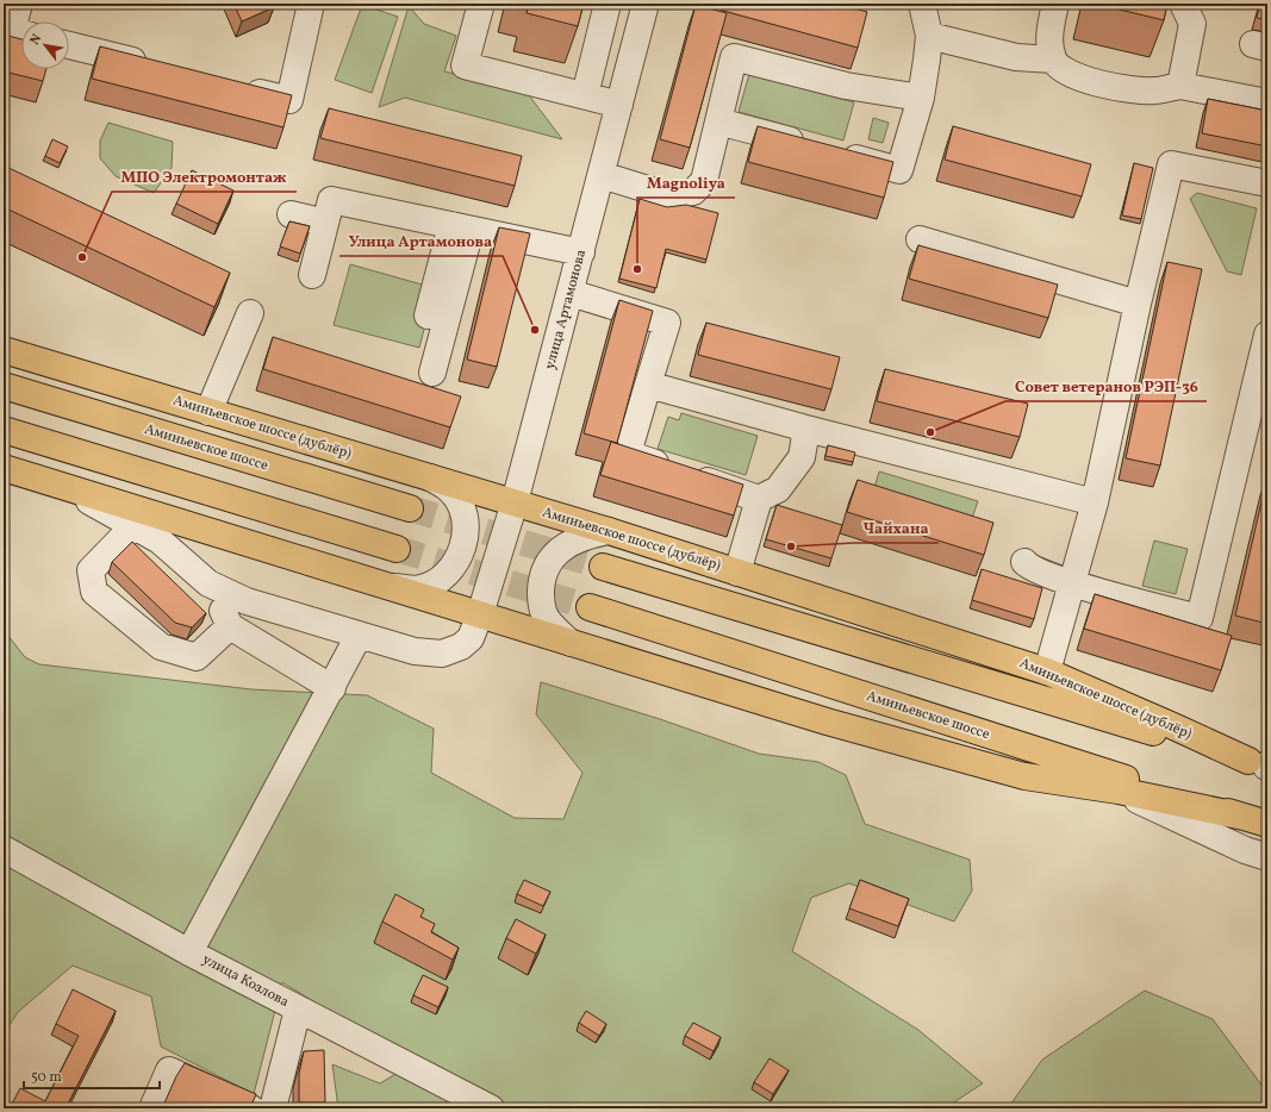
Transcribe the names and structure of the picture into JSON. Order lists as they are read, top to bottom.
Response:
{
  "streets": {
    "main road": ["Аминьевское шоссе (дублёр)", "Аминьевское шоссе"],
    "street": ["улица Артамонова", "улица Козлова"]
  },
  "crossings": [
    ["улица Артамонова", "Аминьевское шоссе (дублёр)"]
  ],
  "places": [
    "МПО Электромонтаж",
    "Magnoliya",
    "Улица Артамонова",
    "Совет ветеранов РЭП-36",
    "Чайхана"
  ],
  "scale_bar": "50 m",
  "north": "top left"
}
